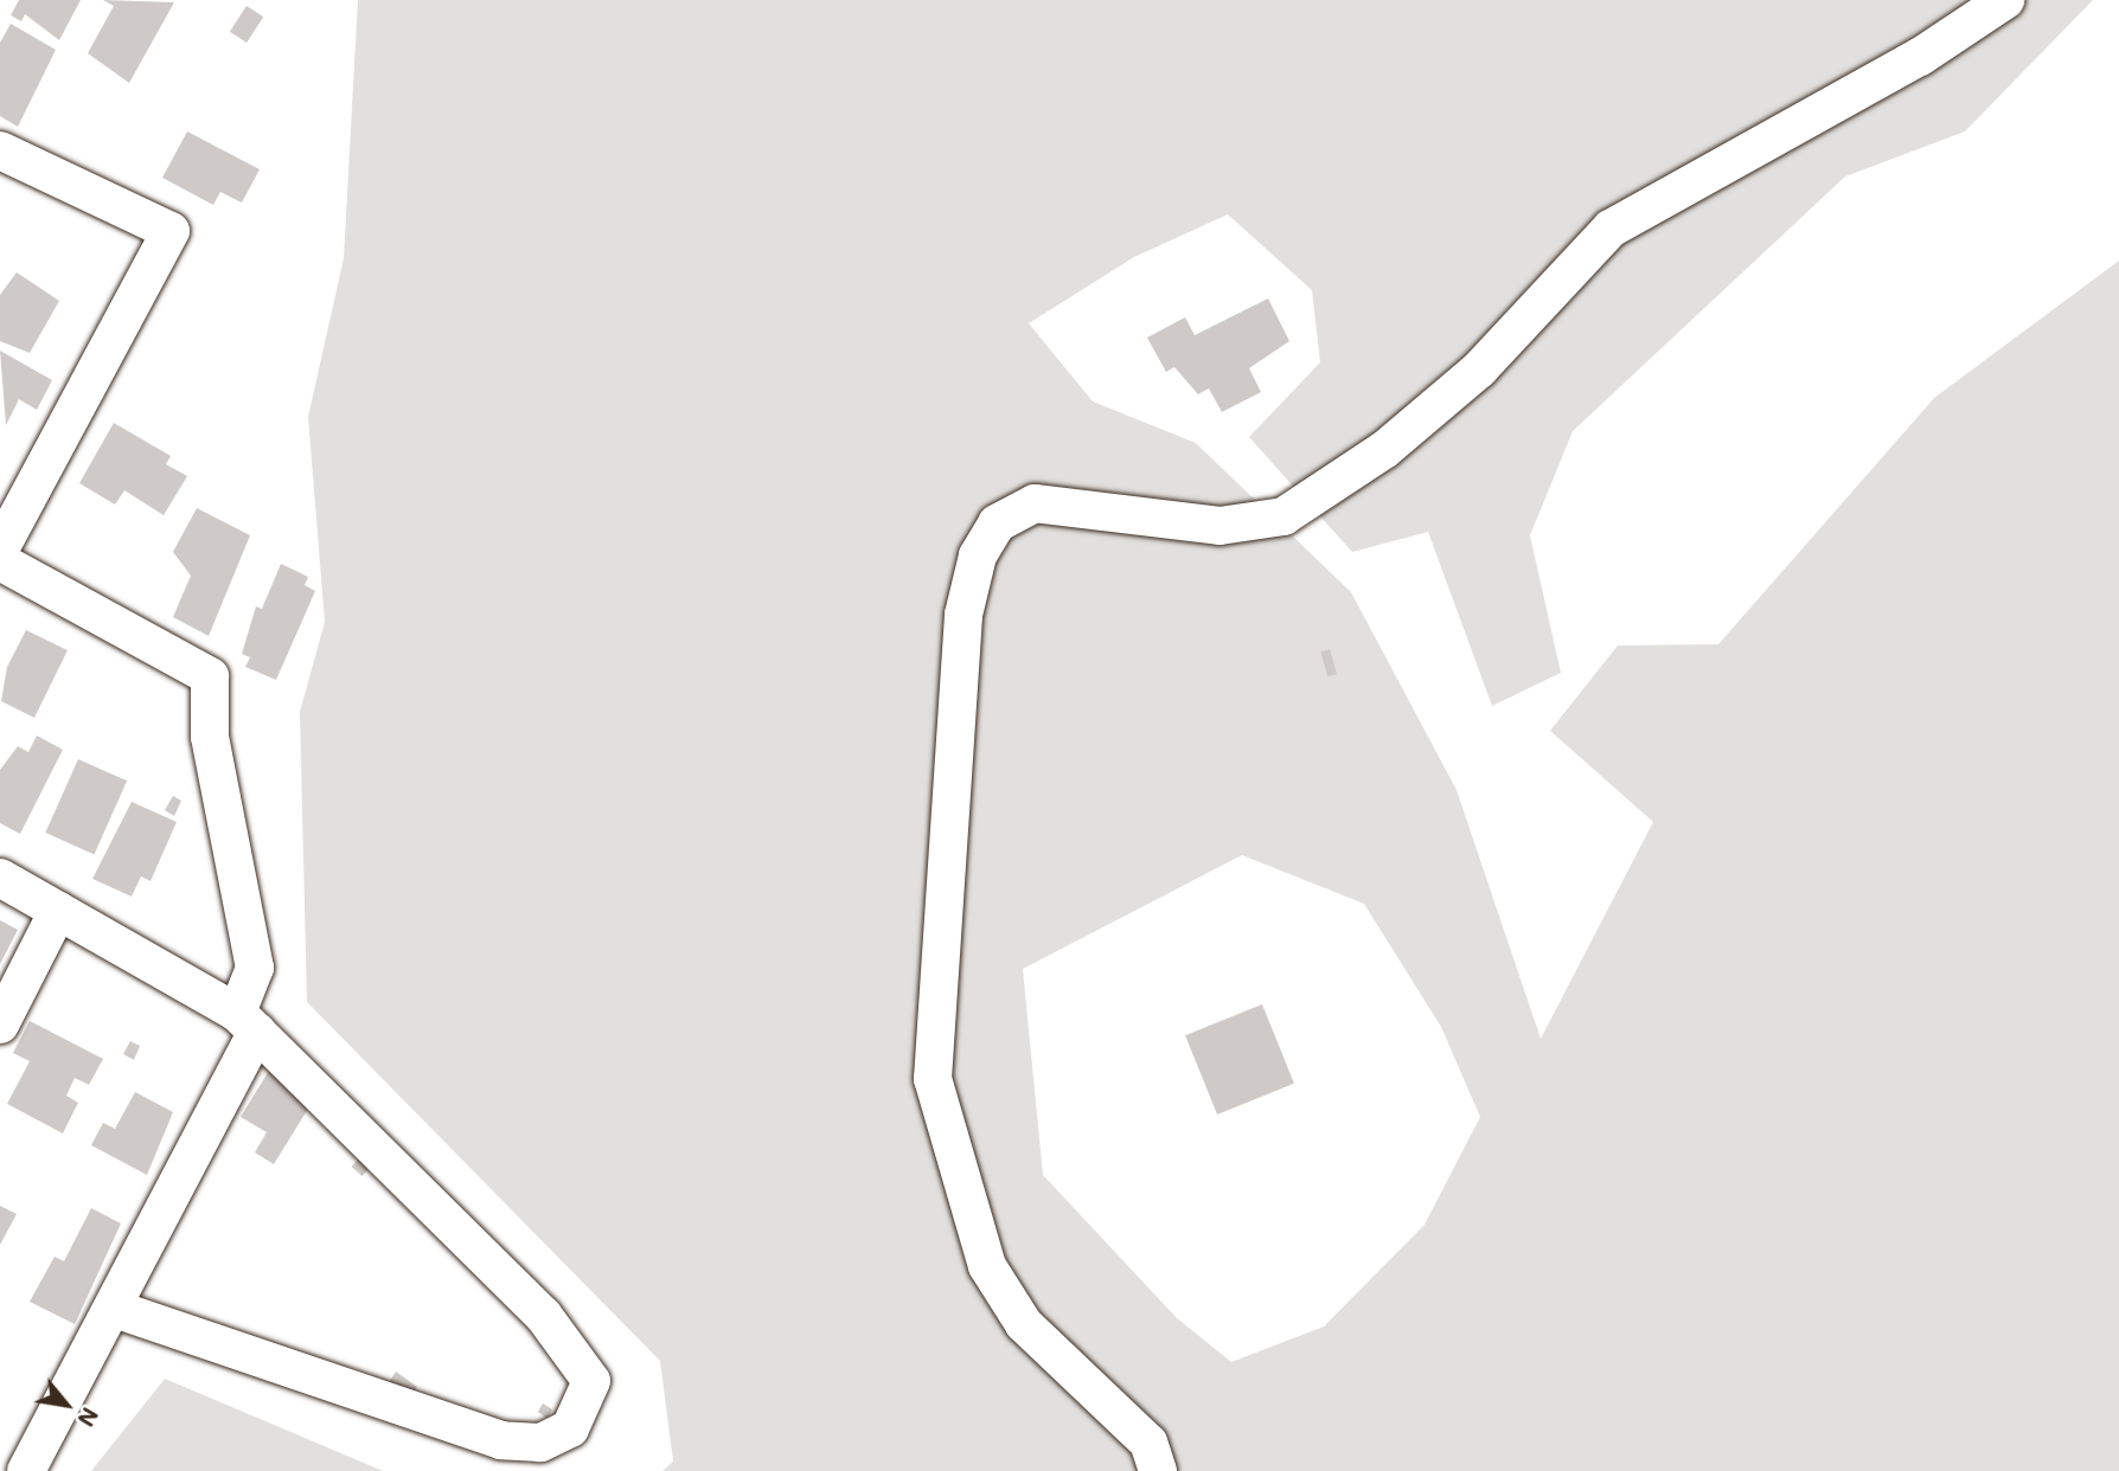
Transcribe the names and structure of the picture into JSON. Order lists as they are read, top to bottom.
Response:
{
  "north": "bottom right"
}
